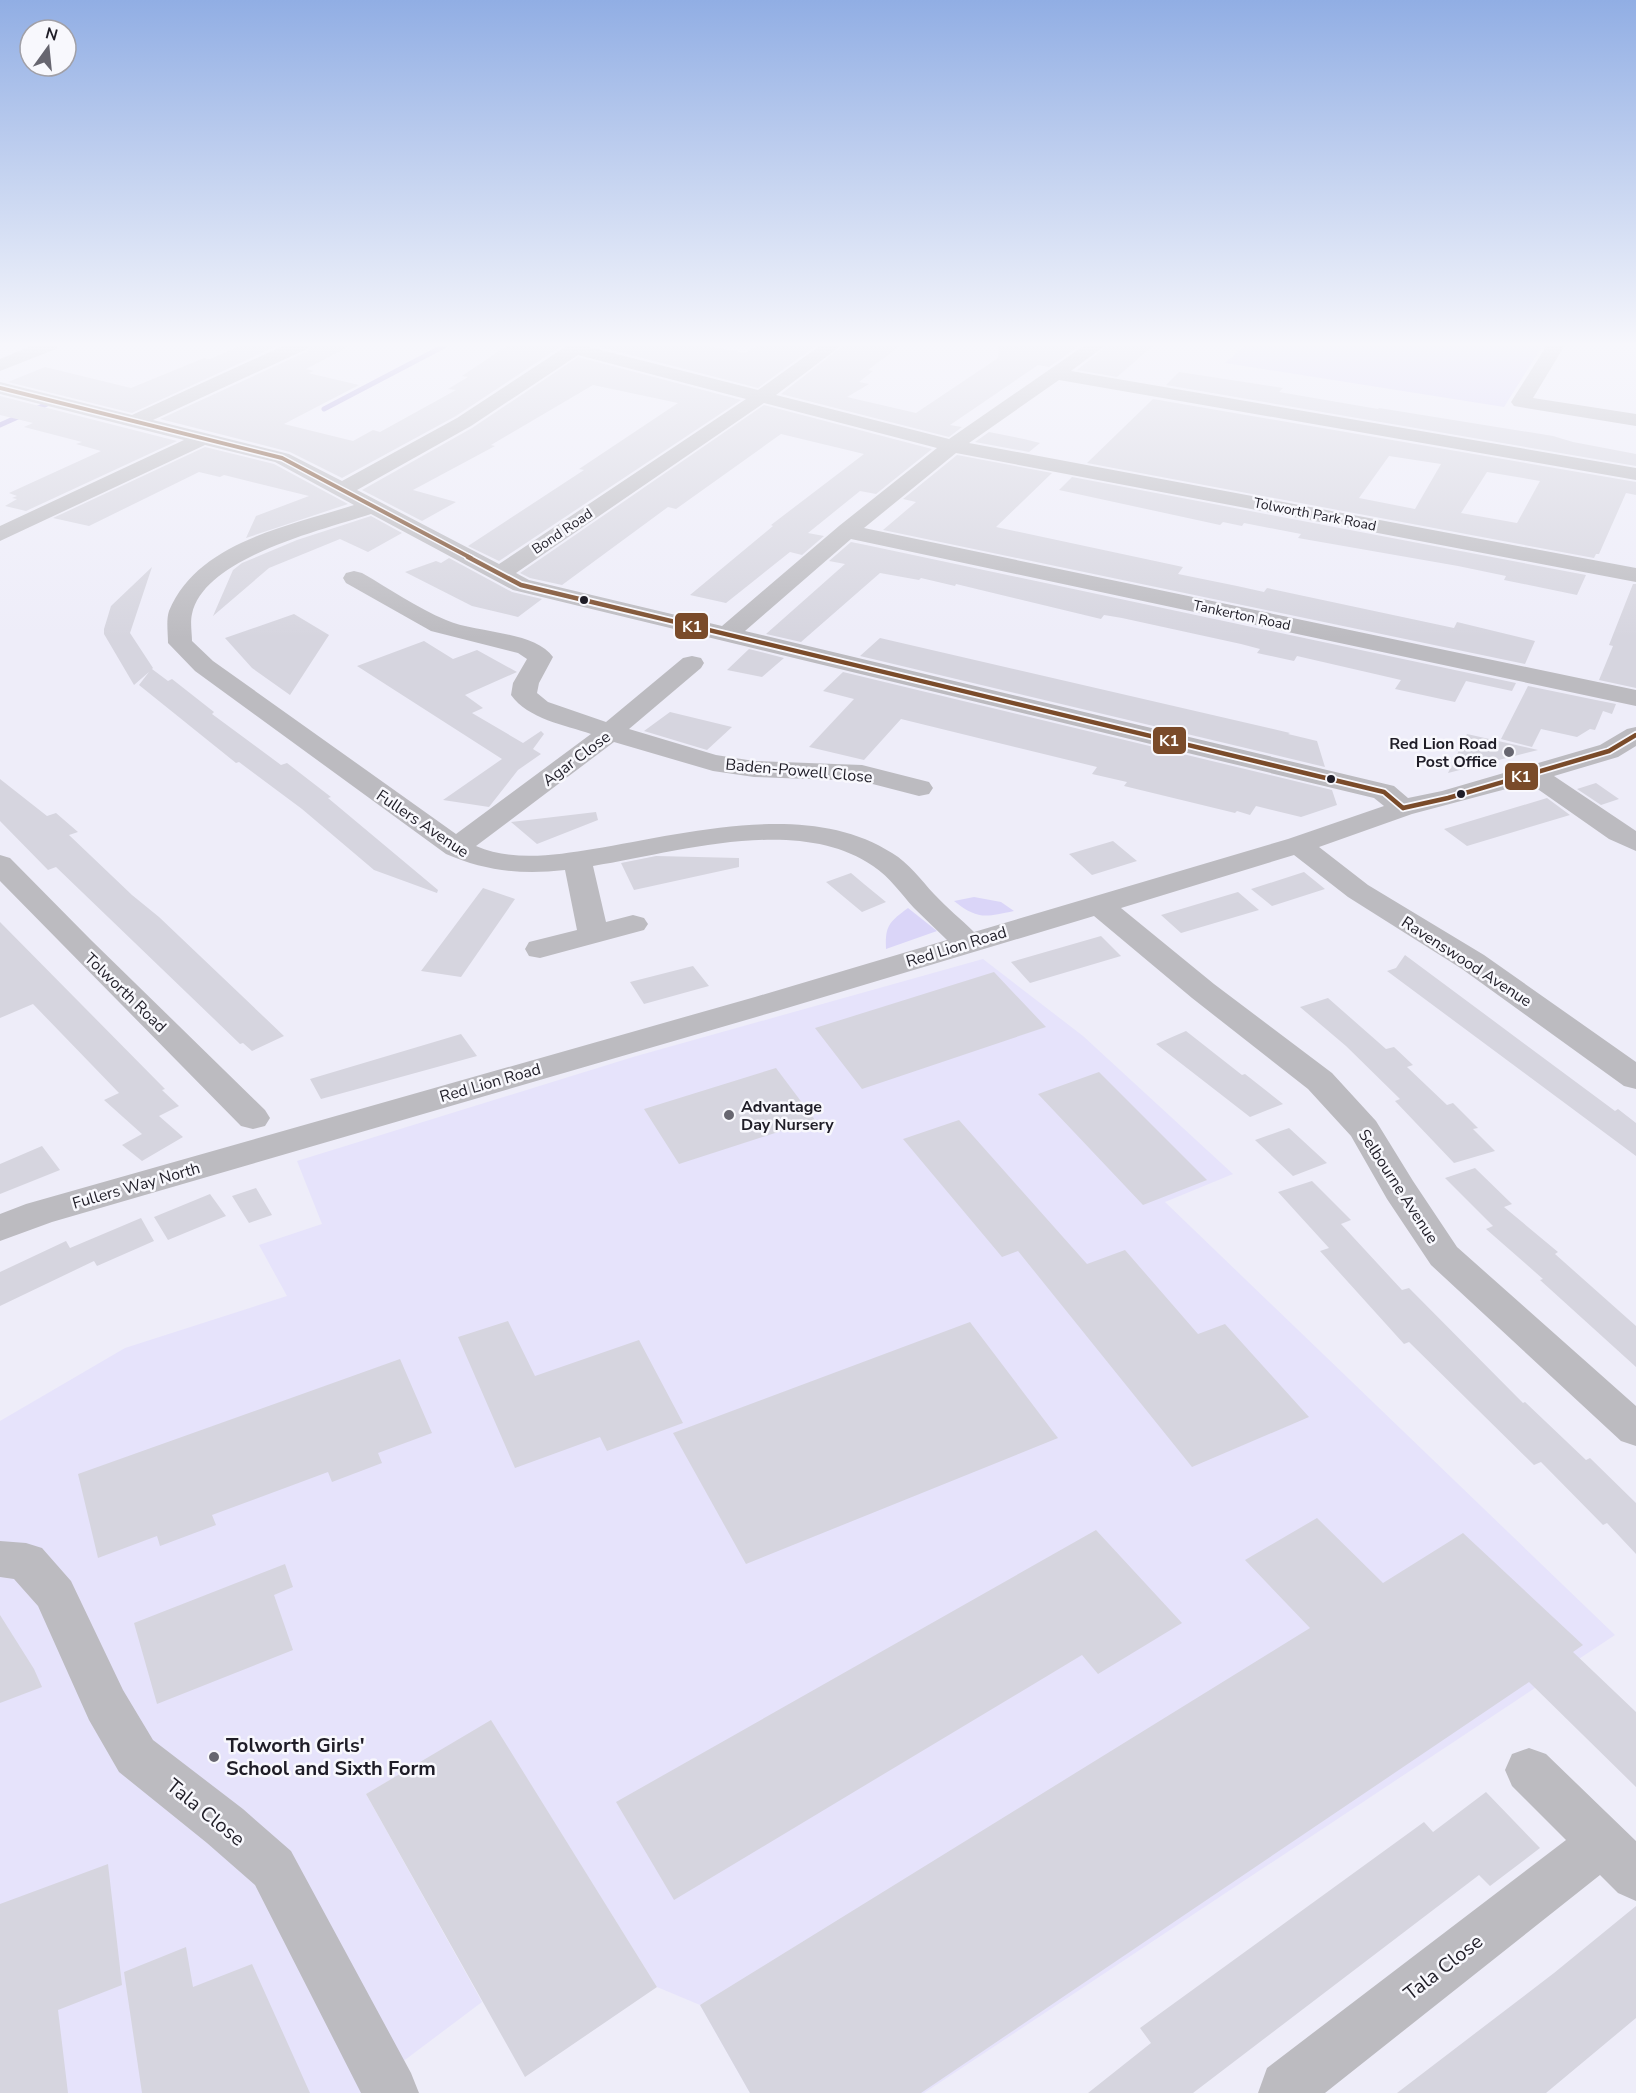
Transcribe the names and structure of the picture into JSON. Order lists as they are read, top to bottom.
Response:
{
  "streets": {
    "street": [
      "Tolworth Park Road",
      "Bond Road",
      "Tankerton Road",
      "Agar Close",
      "Baden-Powell Close",
      "Fullers Avenue",
      "Red Lion Road",
      "Ravenswood Avenue",
      "Tolworth Road",
      "Fullers Way North",
      "Selbourne Avenue",
      "Tala Close"
    ]
  },
  "crossings": [
    ["Agar Close", "Baden-Powell Close"],
    ["Agar Close", "Fullers Avenue"],
    ["Fullers Avenue", "Red Lion Road"],
    ["Red Lion Road", "Ravenswood Avenue"],
    ["Red Lion Road", "Tolworth Road"],
    ["Red Lion Road", "Fullers Way North"],
    ["Red Lion Road", "Selbourne Avenue"],
    ["Tolworth Road", "Fullers Way North"]
  ],
  "places": ["Red Lion Road Post Office", "Advantage Day Nursery", "Tolworth Girls' School and Sixth Form"],
  "lines": ["transit line K1"],
  "north": "top"
}
